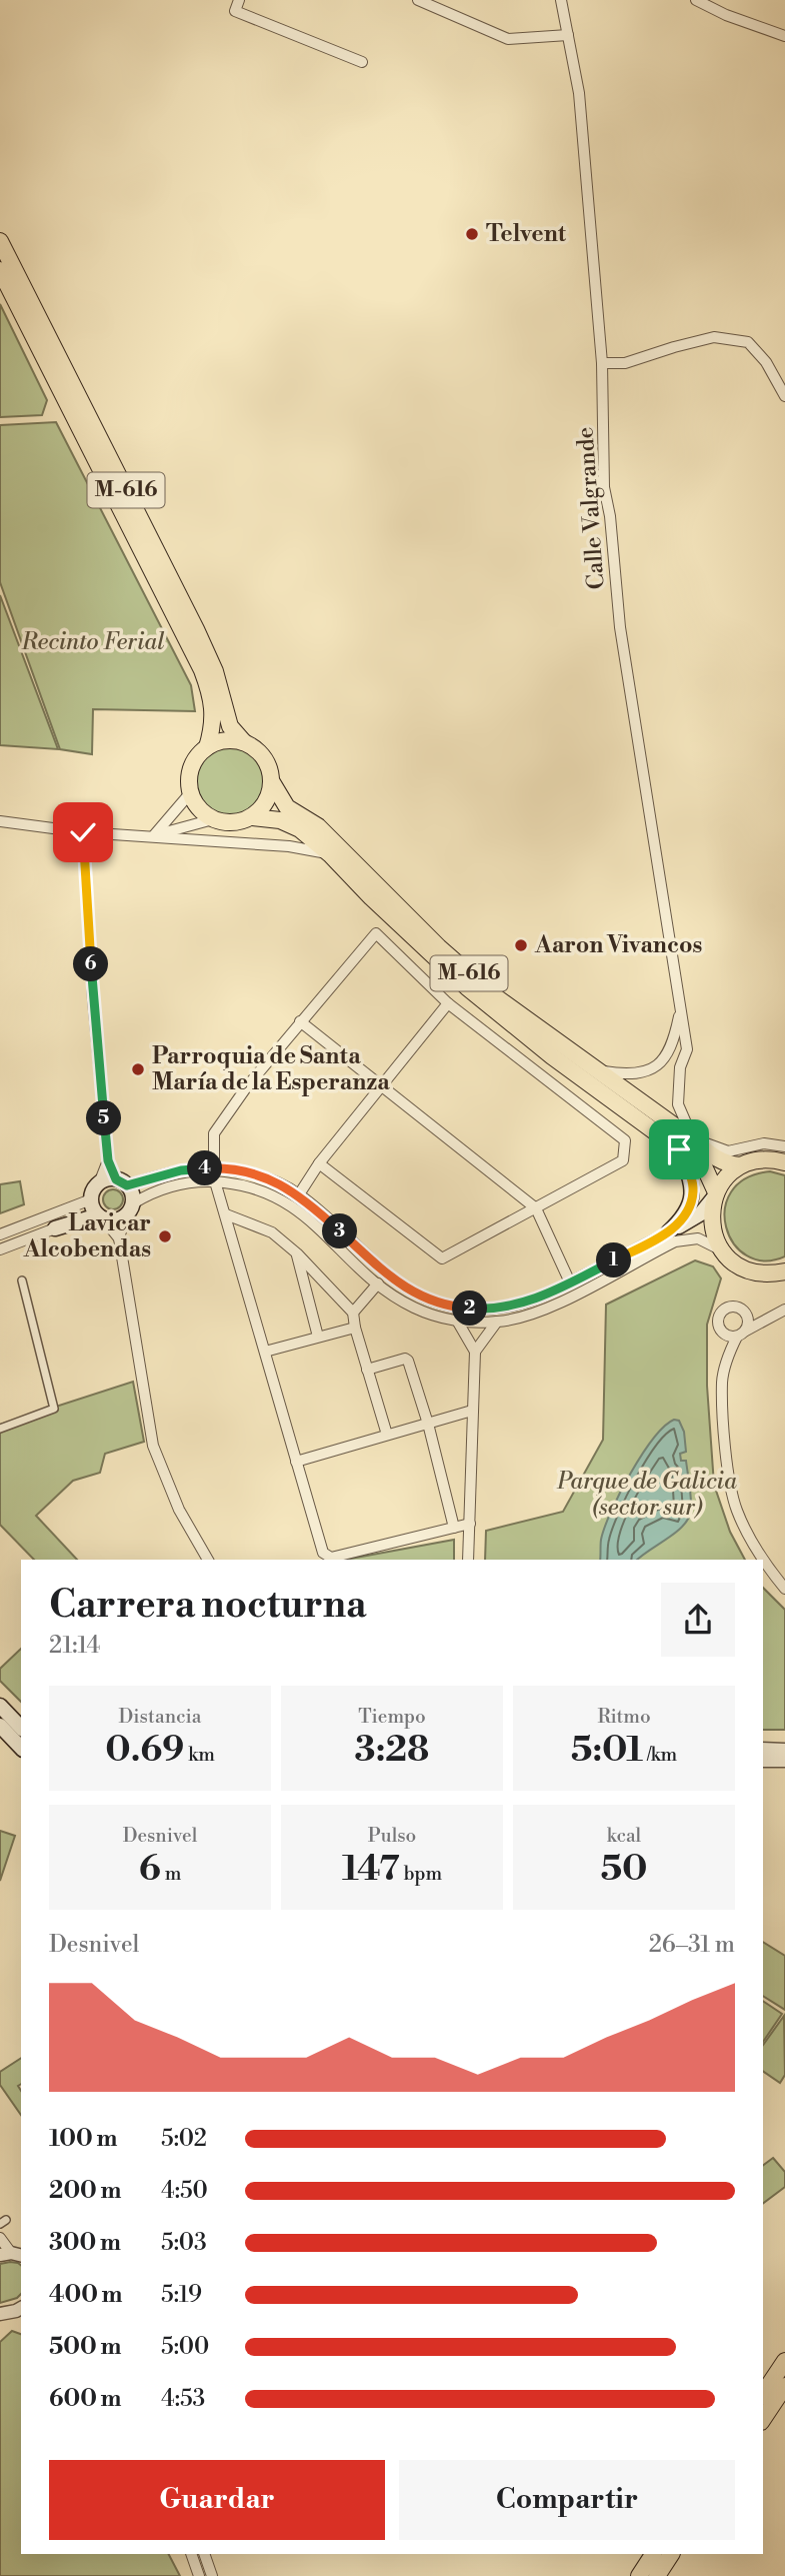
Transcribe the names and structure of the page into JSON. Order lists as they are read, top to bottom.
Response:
{
  "streets": {
    "highway": ["M-616"],
    "street": ["Calle Valgrande"]
  },
  "crossings": [
    ["M-616", "Calle Valgrande"]
  ],
  "parks": ["Recinto Ferial", "Parque de Galicia (sector sur)"],
  "places": [
    "Telvent",
    "Aaron Vivancos",
    "Parroquia de Santa María de la Esperanza",
    "Lavicar Alcobendas"
  ],
  "page": {
    "pins": [
      "6",
      "5",
      "4",
      "3",
      "1",
      "2"
    ],
    "heading": ["Carrera nocturna", "21:14"],
    "stats": [
      ["Distancia", "0.69 km"],
      ["Tiempo", "3:28"],
      ["Ritmo", "5:01 /km"],
      ["Desnivel", "6 m"],
      ["Pulso", "147 bpm"],
      ["kcal", "50"]
    ],
    "chart": ["Desnivel", "26–31 m"],
    "list": [
      {
        "name": "100 m",
        "note": "5:02"
      },
      {
        "name": "200 m",
        "note": "4:50"
      },
      {
        "name": "300 m",
        "note": "5:03"
      },
      {
        "name": "400 m",
        "note": "5:19"
      },
      {
        "name": "500 m",
        "note": "5:00"
      },
      {
        "name": "600 m",
        "note": "4:53"
      }
    ],
    "buttons": ["Guardar", "Compartir"]
  }
}
